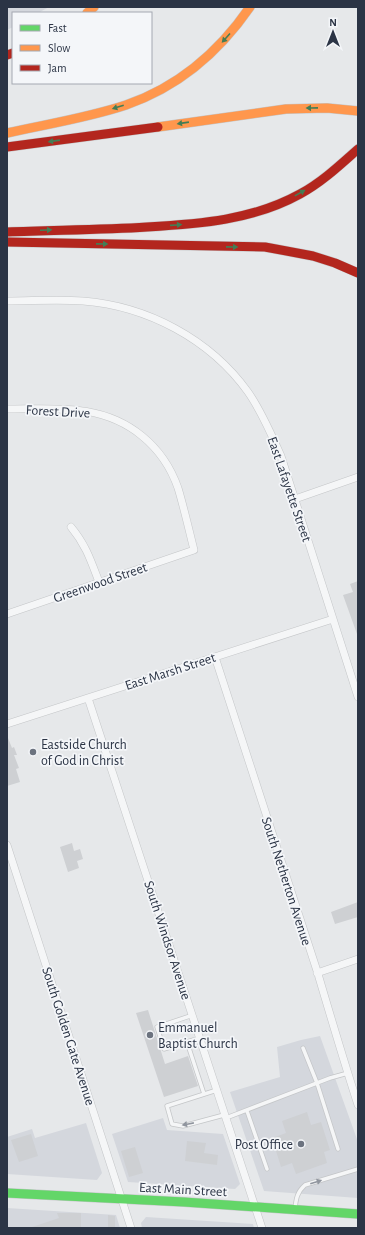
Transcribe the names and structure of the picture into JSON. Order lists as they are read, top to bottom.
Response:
{
  "streets": {
    "main road": ["East Main Street"],
    "street": [
      "Forest Drive",
      "East Lafayette Street",
      "Greenwood Street",
      "East Marsh Street",
      "South Netherton Avenue",
      "South Windsor Avenue",
      "South Golden Gate Avenue"
    ]
  },
  "crossings": [
    ["Forest Drive", "Greenwood Street"],
    ["East Lafayette Street", "East Marsh Street"],
    ["East Marsh Street", "South Netherton Avenue"],
    ["East Marsh Street", "South Windsor Avenue"],
    ["South Windsor Avenue", "East Main Street"],
    ["South Golden Gate Avenue", "East Main Street"]
  ],
  "places": ["Eastside Church of God in Christ", "Emmanuel Baptist Church", "Post Office"],
  "legend": ["Fast", "Slow", "Jam"],
  "north": "top"
}
